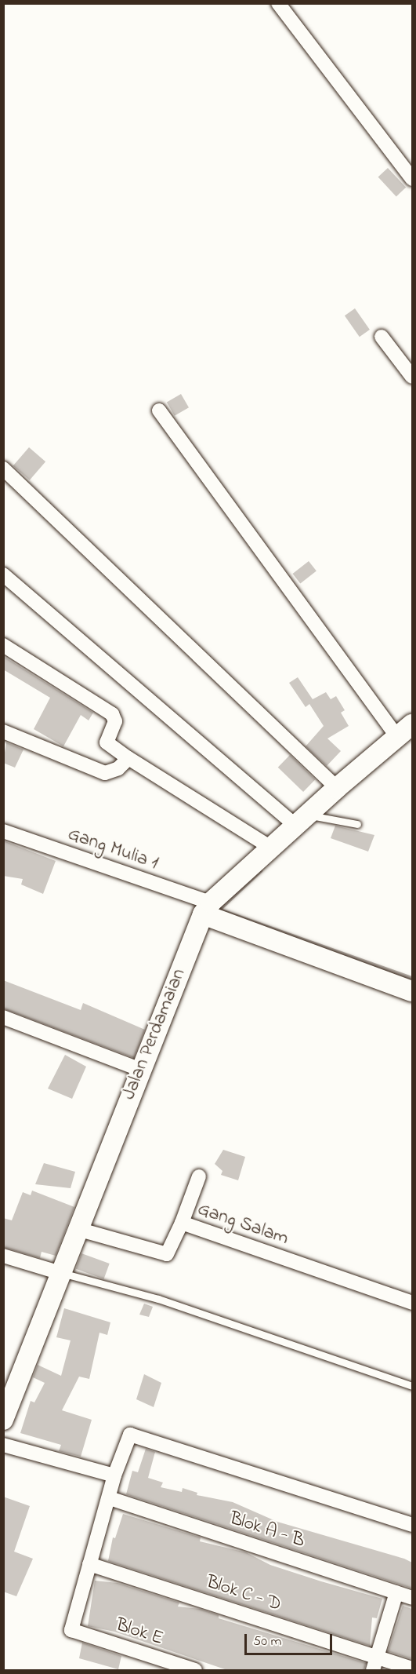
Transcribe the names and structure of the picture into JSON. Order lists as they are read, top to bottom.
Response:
{
  "streets": {
    "street": [
      "Gang Mulia 1",
      "Jalan Perdamaian",
      "Gang Salam",
      "Blok A - B",
      "Blok C - D",
      "Blok E"
    ]
  },
  "crossings": [
    ["Gang Mulia 1", "Jalan Perdamaian"],
    ["Jalan Perdamaian", "Gang Salam"],
    ["Blok C - D", "Blok E"]
  ],
  "scale_bar": "50 m"
}
